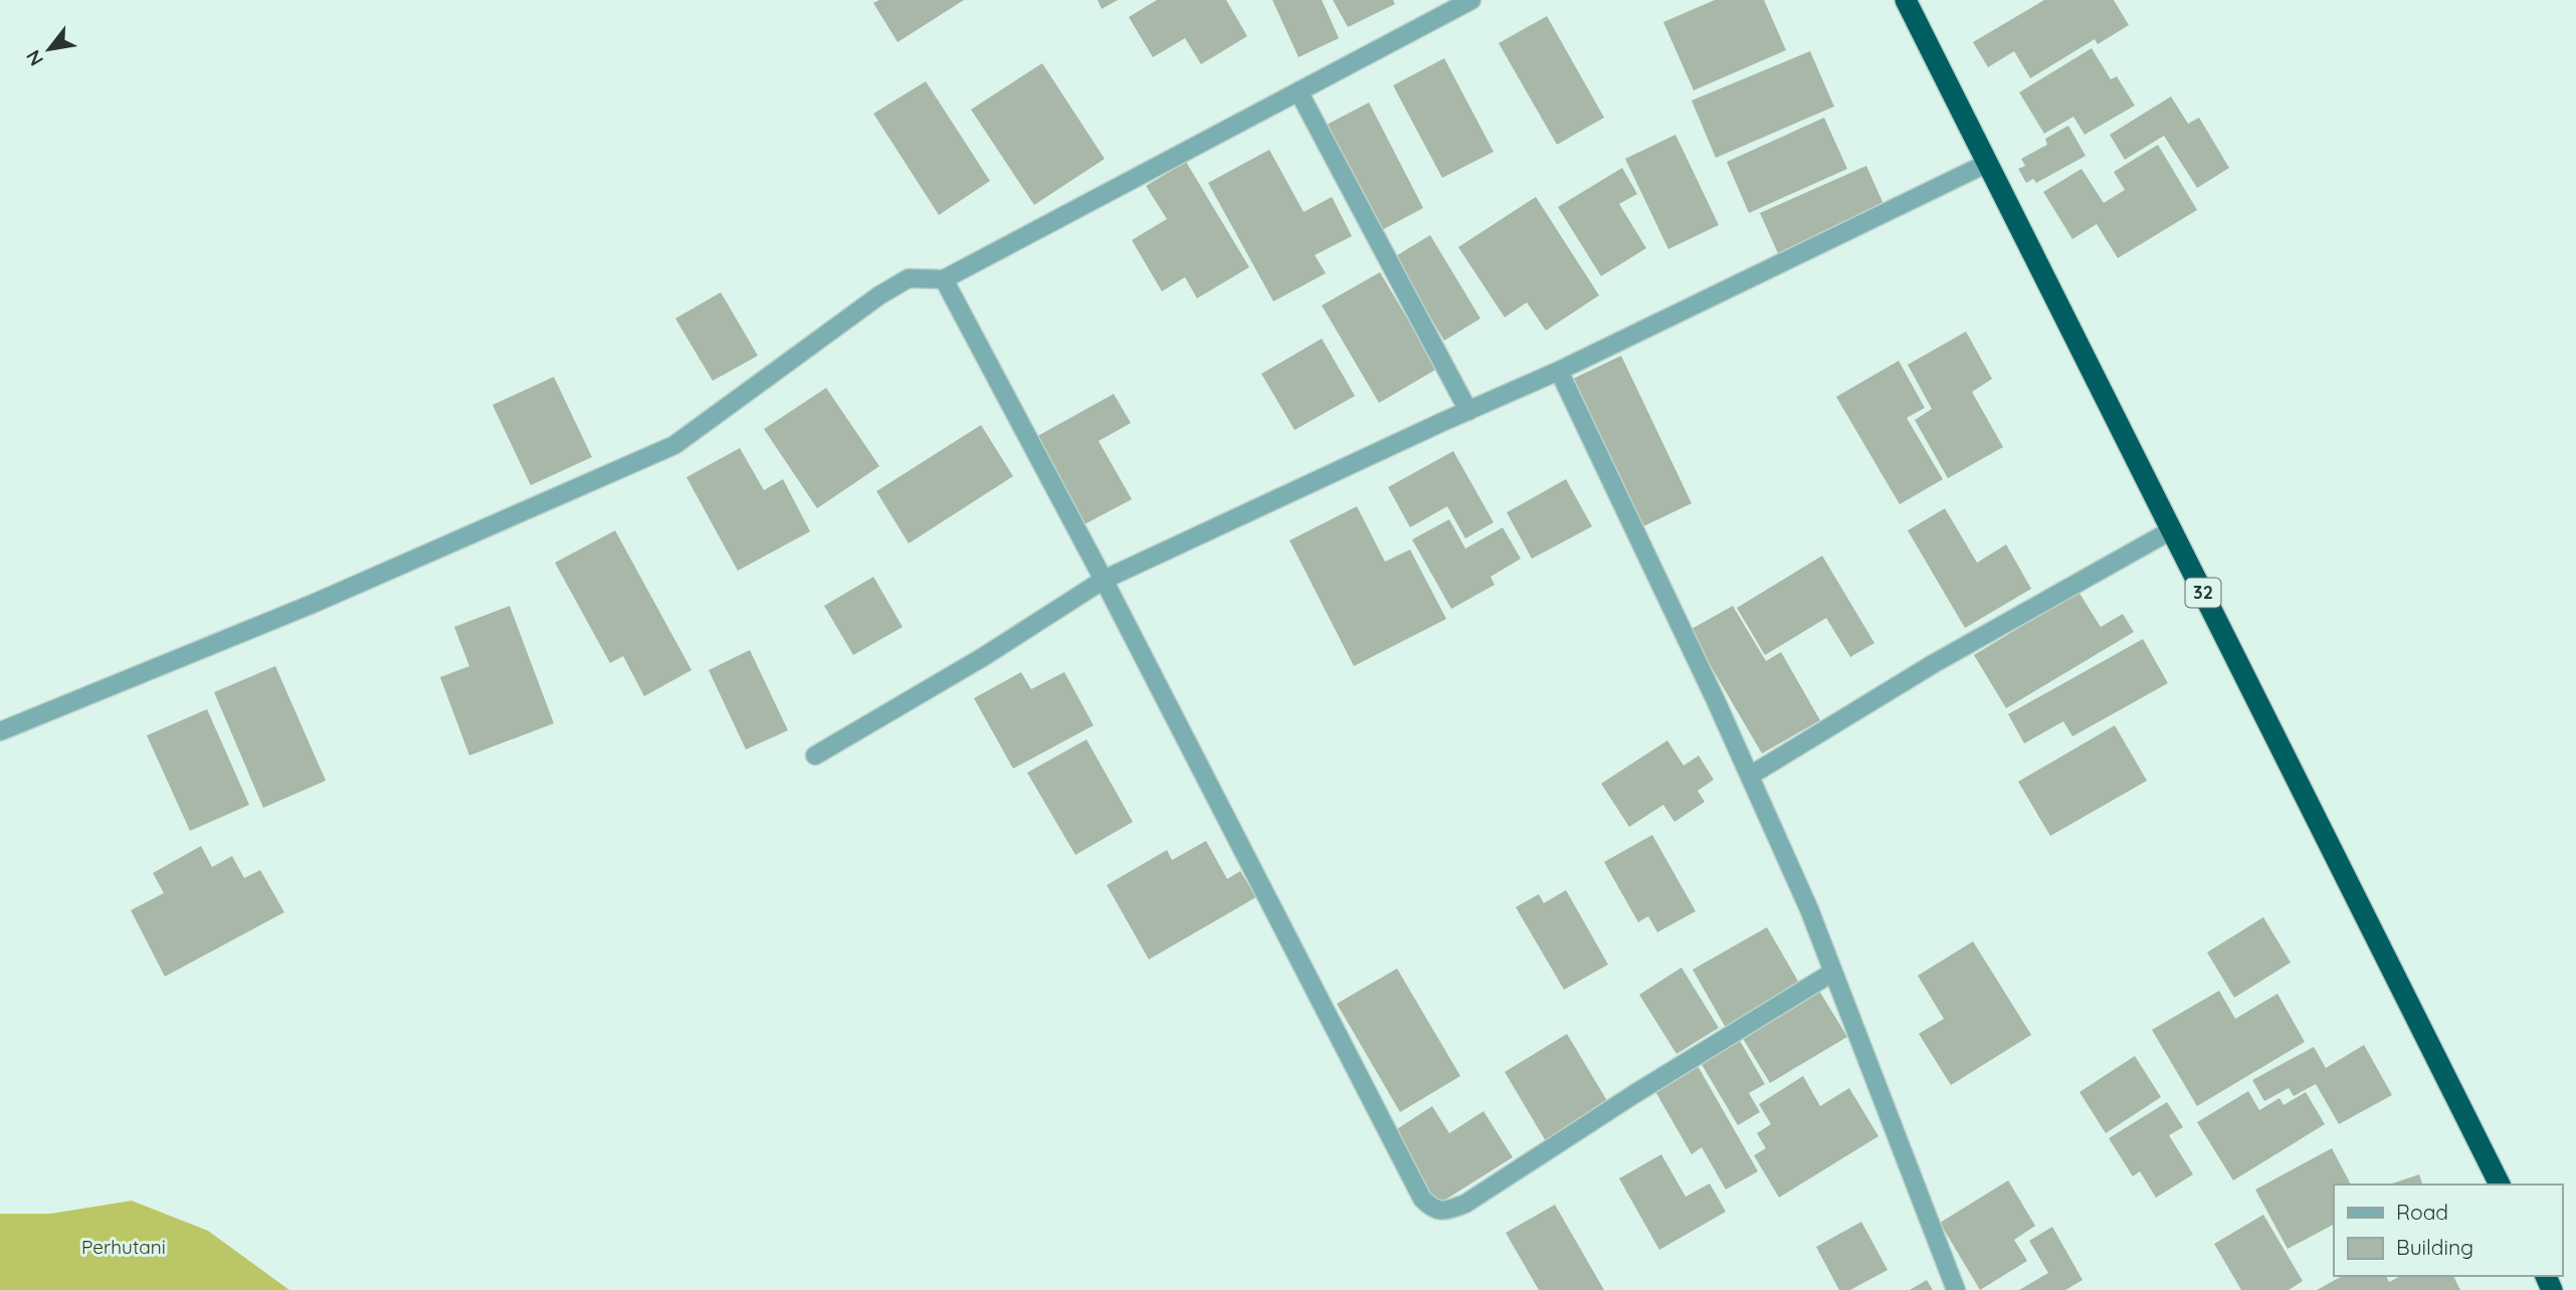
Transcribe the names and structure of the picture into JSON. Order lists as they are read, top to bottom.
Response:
{
  "streets": {
    "highway": ["32"]
  },
  "parks": ["Perhutani"],
  "legend": ["Road", "Building"],
  "north": "bottom left"
}
